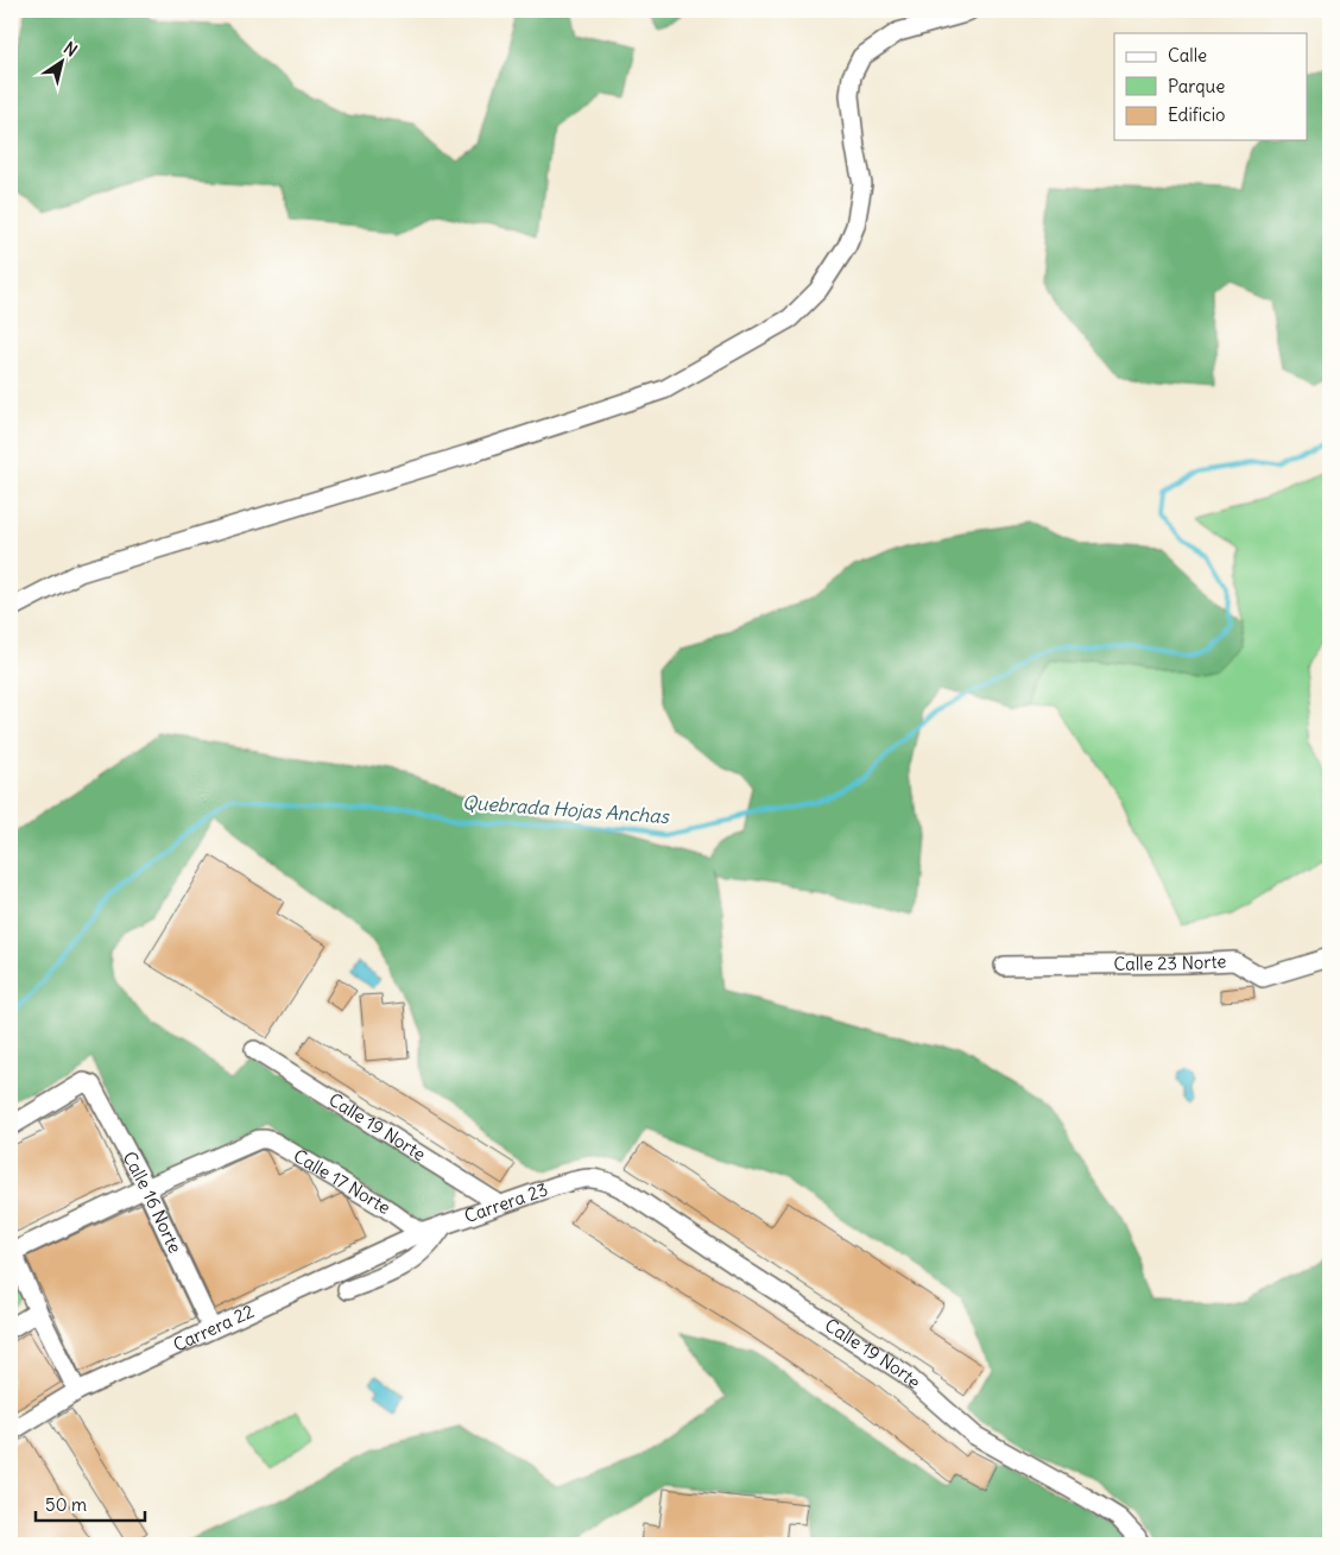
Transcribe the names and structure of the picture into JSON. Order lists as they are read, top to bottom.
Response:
{
  "streets": {
    "street": [
      "Calle 23 Norte",
      "Calle 19 Norte",
      "Calle 17 Norte",
      "Calle 16 Norte",
      "Carrera 23",
      "Carrera 22"
    ]
  },
  "crossings": [
    ["Calle 19 Norte", "Carrera 23"],
    ["Calle 17 Norte", "Calle 16 Norte"],
    ["Calle 17 Norte", "Carrera 23"],
    ["Calle 17 Norte", "Carrera 22"],
    ["Calle 16 Norte", "Carrera 22"],
    ["Carrera 23", "Carrera 22"]
  ],
  "water": ["Quebrada Hojas Anchas"],
  "legend": ["Calle", "Parque", "Edificio"],
  "scale_bar": "50 m",
  "north": "top right"
}
